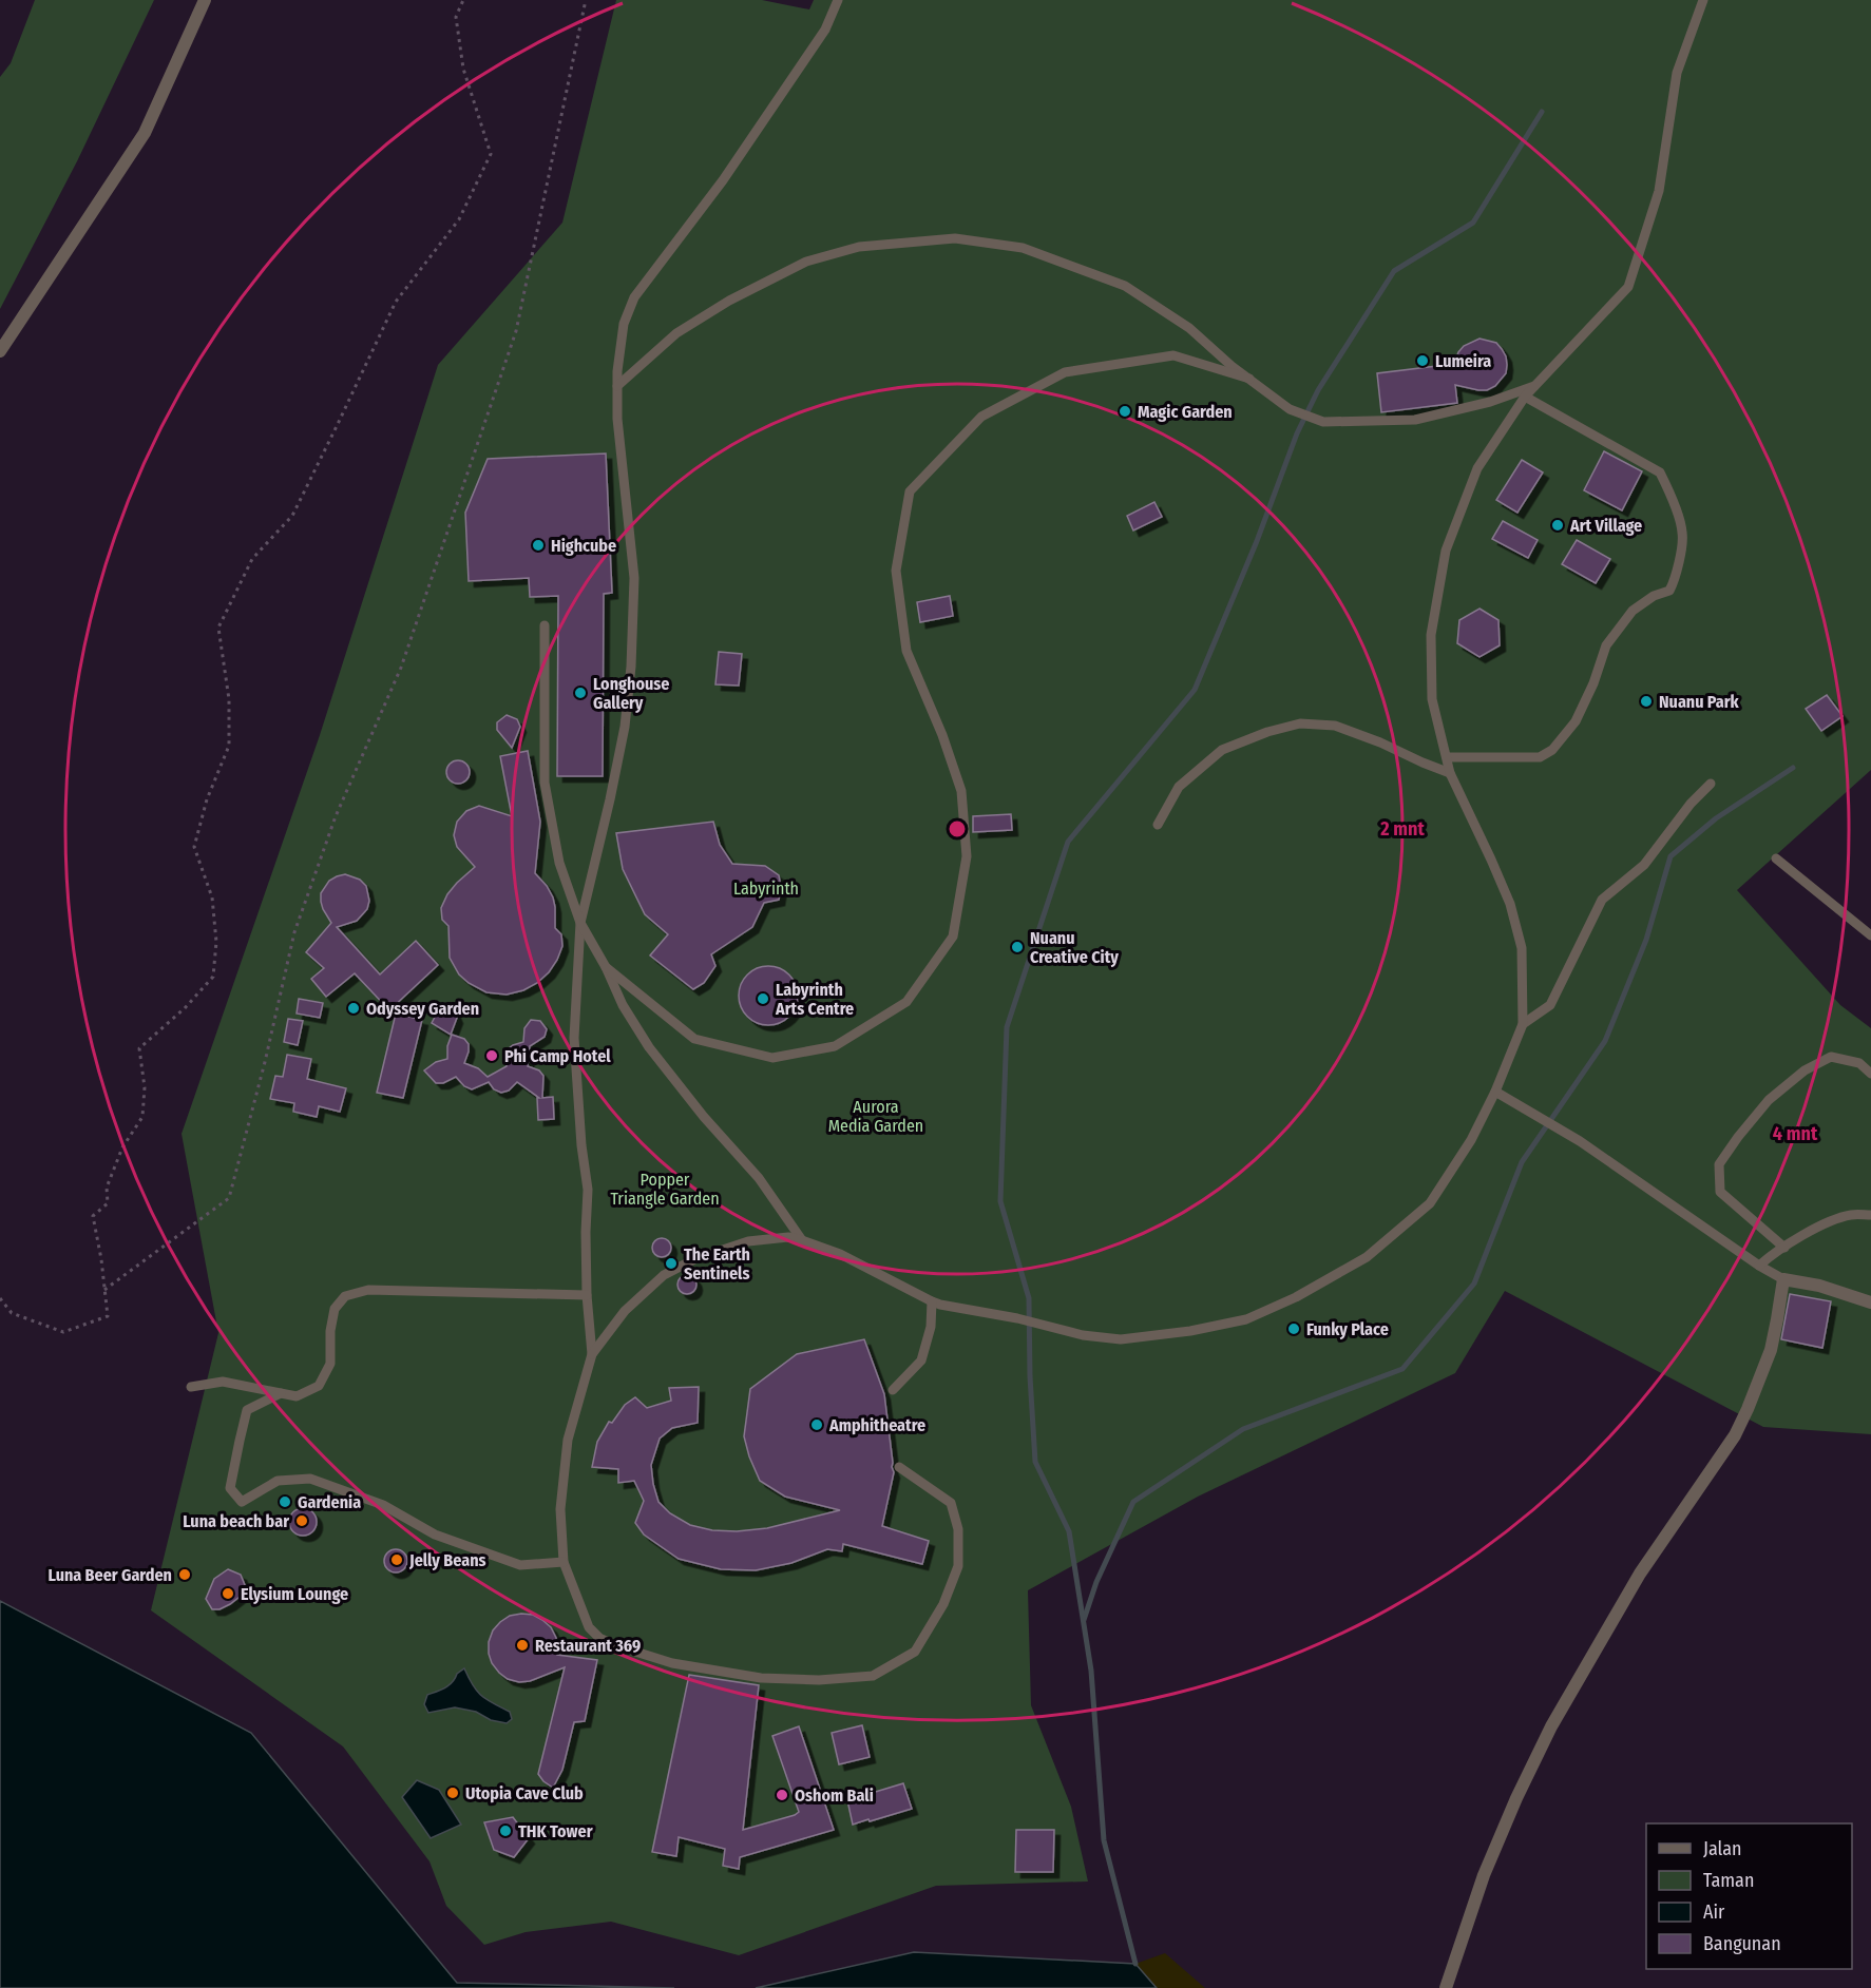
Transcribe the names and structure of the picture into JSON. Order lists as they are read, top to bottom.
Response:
{
  "parks": ["Labyrinth", "Aurora Media Garden", "Popper Triangle Garden"],
  "places": [
    "Lumeira",
    "Magic Garden",
    "Art Village",
    "Highcube",
    "Longhouse Gallery",
    "Nuanu Park",
    "Nuanu Creative City",
    "Labyrinth Arts Centre",
    "Odyssey Garden",
    "Phi Camp Hotel",
    "The Earth Sentinels",
    "Funky Place",
    "Amphitheatre",
    "Gardenia",
    "Luna beach bar",
    "Jelly Beans",
    "Luna Beer Garden",
    "Elysium Lounge",
    "Restaurant 369",
    "Utopia Cave Club",
    "Oshom Bali",
    "THK Tower"
  ],
  "legend": [
    "Jalan",
    "Taman",
    "Air",
    "Bangunan"
  ],
  "rings": ["2 mnt", "4 mnt"]
}
